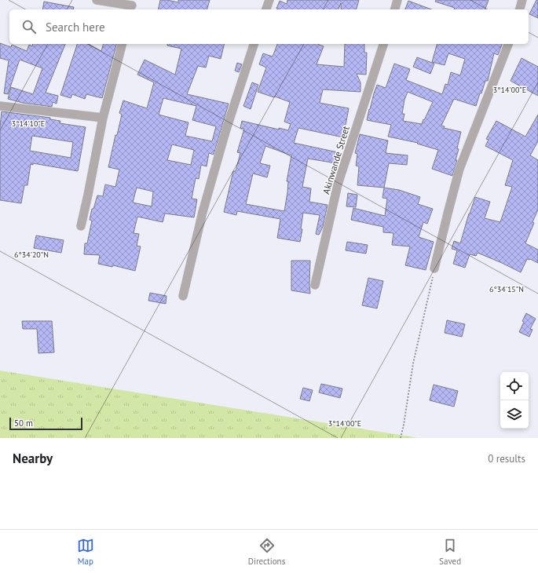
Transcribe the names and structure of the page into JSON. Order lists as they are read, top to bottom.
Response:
{
  "streets": {
    "street": ["Akinwande Street"]
  },
  "scale_bar": "50 m",
  "page": {
    "search": "Search here",
    "scale": "50 m",
    "heading": ["Nearby", "0 results"],
    "nav": ["Map", "Directions", "Saved"]
  },
  "coordinates": [
    "3°14'00\"E",
    "3°14'10\"E",
    "6°34'20\"N",
    "6°34'15\"N"
  ]
}
